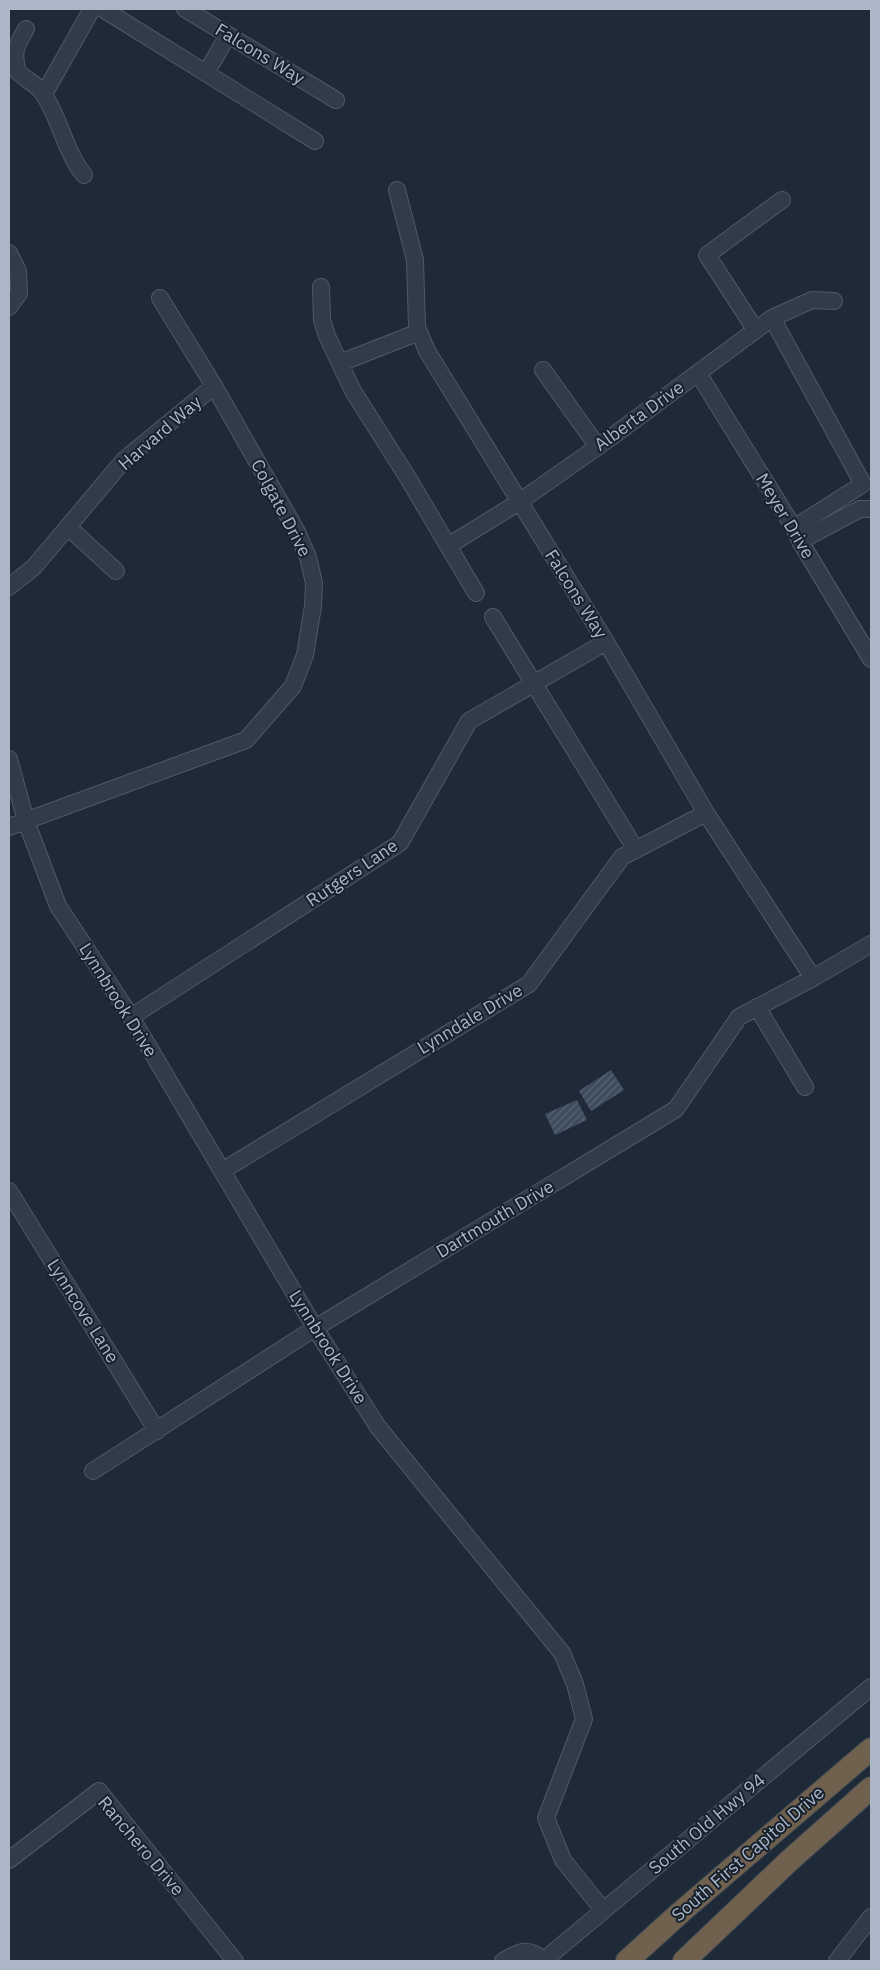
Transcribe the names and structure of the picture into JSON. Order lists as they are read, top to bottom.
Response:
{
  "streets": {
    "highway": ["South First Capitol Drive"],
    "street": [
      "Falcons Way",
      "Alberta Drive",
      "Harvard Way",
      "Colgate Drive",
      "Meyer Drive",
      "Rutgers Lane",
      "Lynnbrook Drive",
      "Lynndale Drive",
      "Dartmouth Drive",
      "Lynncove Lane",
      "South Old Hwy 94",
      "Ranchero Drive"
    ]
  },
  "crossings": [
    ["Falcons Way", "Alberta Drive"],
    ["Falcons Way", "Rutgers Lane"],
    ["Falcons Way", "Lynndale Drive"],
    ["Falcons Way", "Dartmouth Drive"],
    ["Alberta Drive", "Meyer Drive"],
    ["Harvard Way", "Colgate Drive"],
    ["Colgate Drive", "Lynnbrook Drive"],
    ["Rutgers Lane", "Lynnbrook Drive"],
    ["Lynnbrook Drive", "Lynndale Drive"],
    ["Lynnbrook Drive", "Dartmouth Drive"],
    ["Lynnbrook Drive", "South Old Hwy 94"],
    ["Dartmouth Drive", "Lynncove Lane"]
  ]
}
